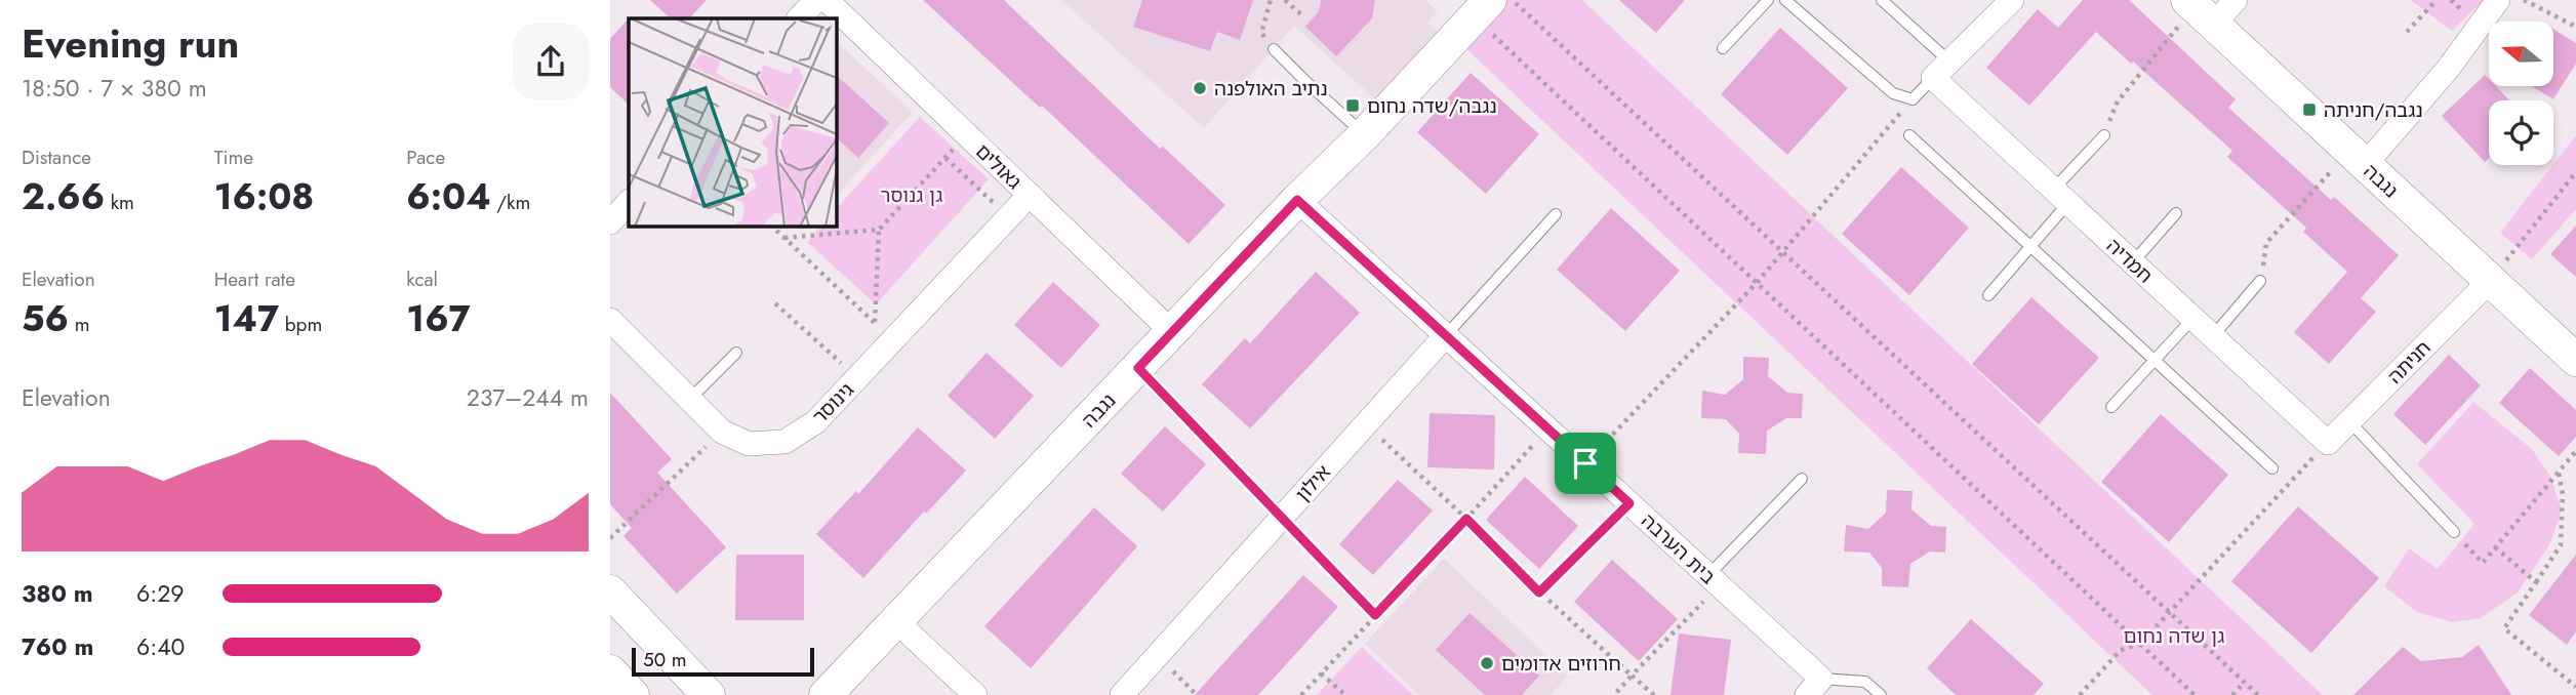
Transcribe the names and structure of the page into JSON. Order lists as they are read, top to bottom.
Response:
{
  "streets": {
    "street": [
      "גאולים",
      "נגבה",
      "חמדיה",
      "חניתה",
      "גינוסר",
      "אילון",
      "בית הערבה"
    ]
  },
  "crossings": [
    ["גאולים", "נגבה"],
    ["גאולים", "גינוסר"],
    ["נגבה", "חניתה"],
    ["נגבה", "בית הערבה"],
    ["חמדיה", "חניתה"],
    ["אילון", "בית הערבה"]
  ],
  "parks": ["גן גנוסר", "גן שדה נחום"],
  "places": {
    "other": ["נתיב האולפנה", "חרוזים אדומים"],
    "transit": ["נגבה/שדה נחום", "נגבה/חניתה"]
  },
  "scale_bar": "50 m",
  "north": "left",
  "page": {
    "heading": ["Evening run", "18:50 · 7 × 380 m"],
    "stats": [
      ["Distance", "2.66 km"],
      ["Time", "16:08"],
      ["Pace", "6:04 /km"],
      ["Elevation", "56 m"],
      ["Heart rate", "147 bpm"],
      ["kcal", "167"]
    ],
    "chart": ["Elevation", "237–244 m"],
    "list": [
      {
        "name": "380 m",
        "note": "6:29"
      },
      {
        "name": "760 m",
        "note": "6:40"
      }
    ],
    "scale": "50 m"
  }
}
